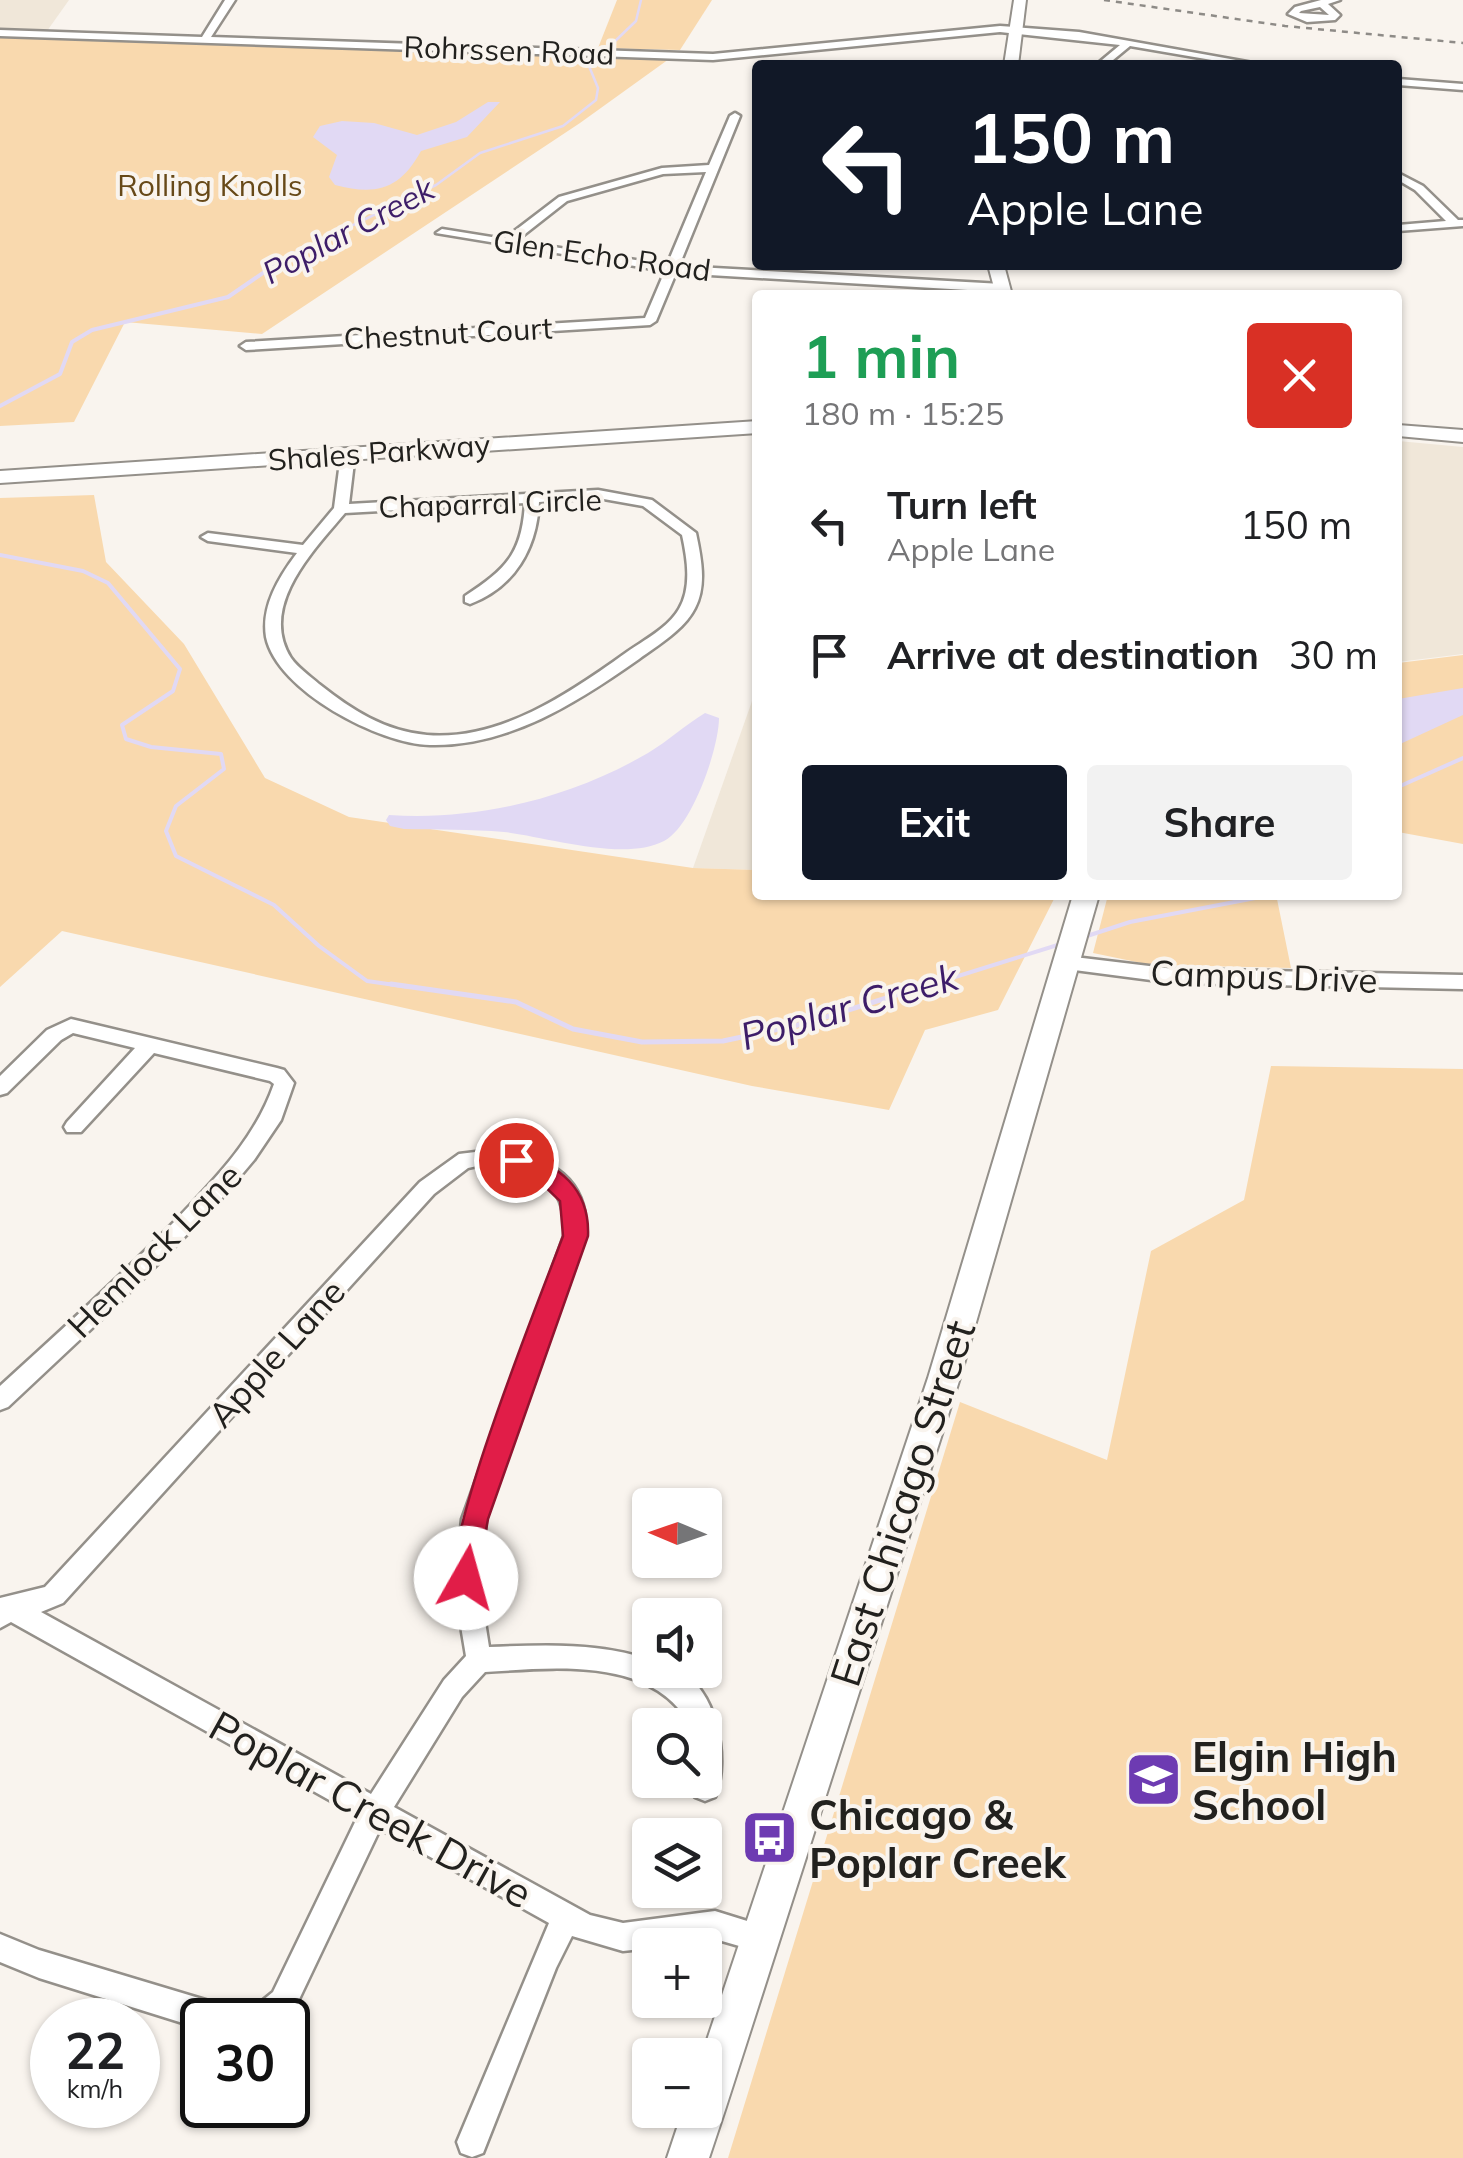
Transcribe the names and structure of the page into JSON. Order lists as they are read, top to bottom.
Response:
{
  "streets": {
    "main road": ["Shales Parkway", "East Chicago Street"],
    "street": [
      "Rohrssen Road",
      "Glen Echo Road",
      "Chestnut Court",
      "Chaparral Circle",
      "Campus Drive",
      "Hemlock Lane",
      "Apple Lane",
      "Poplar Creek Drive"
    ]
  },
  "crossings": [
    ["Glen Echo Road", "Chestnut Court"],
    ["Shales Parkway", "Chaparral Circle"],
    ["Campus Drive", "East Chicago Street"],
    ["Apple Lane", "Poplar Creek Drive"],
    ["East Chicago Street", "Poplar Creek Drive"]
  ],
  "water": ["Poplar Creek"],
  "parks": ["Rolling Knolls"],
  "places": {
    "school or university": ["Elgin High School"],
    "bus stop": ["Chicago & Poplar Creek"]
  },
  "north": "left",
  "page": {
    "turn": ["150 m", "Apple Lane"],
    "heading": ["1 min", "180 m · 15:25"],
    "list": [
      {
        "name": "Turn left",
        "note": "Apple Lane",
        "value": "150 m"
      },
      {
        "name": "Arrive at destination",
        "value": "30 m"
      }
    ],
    "buttons": ["Exit", "Share"],
    "map_buttons": ["+", "−"],
    "speed": "22 km/h",
    "limit": "30"
  }
}
